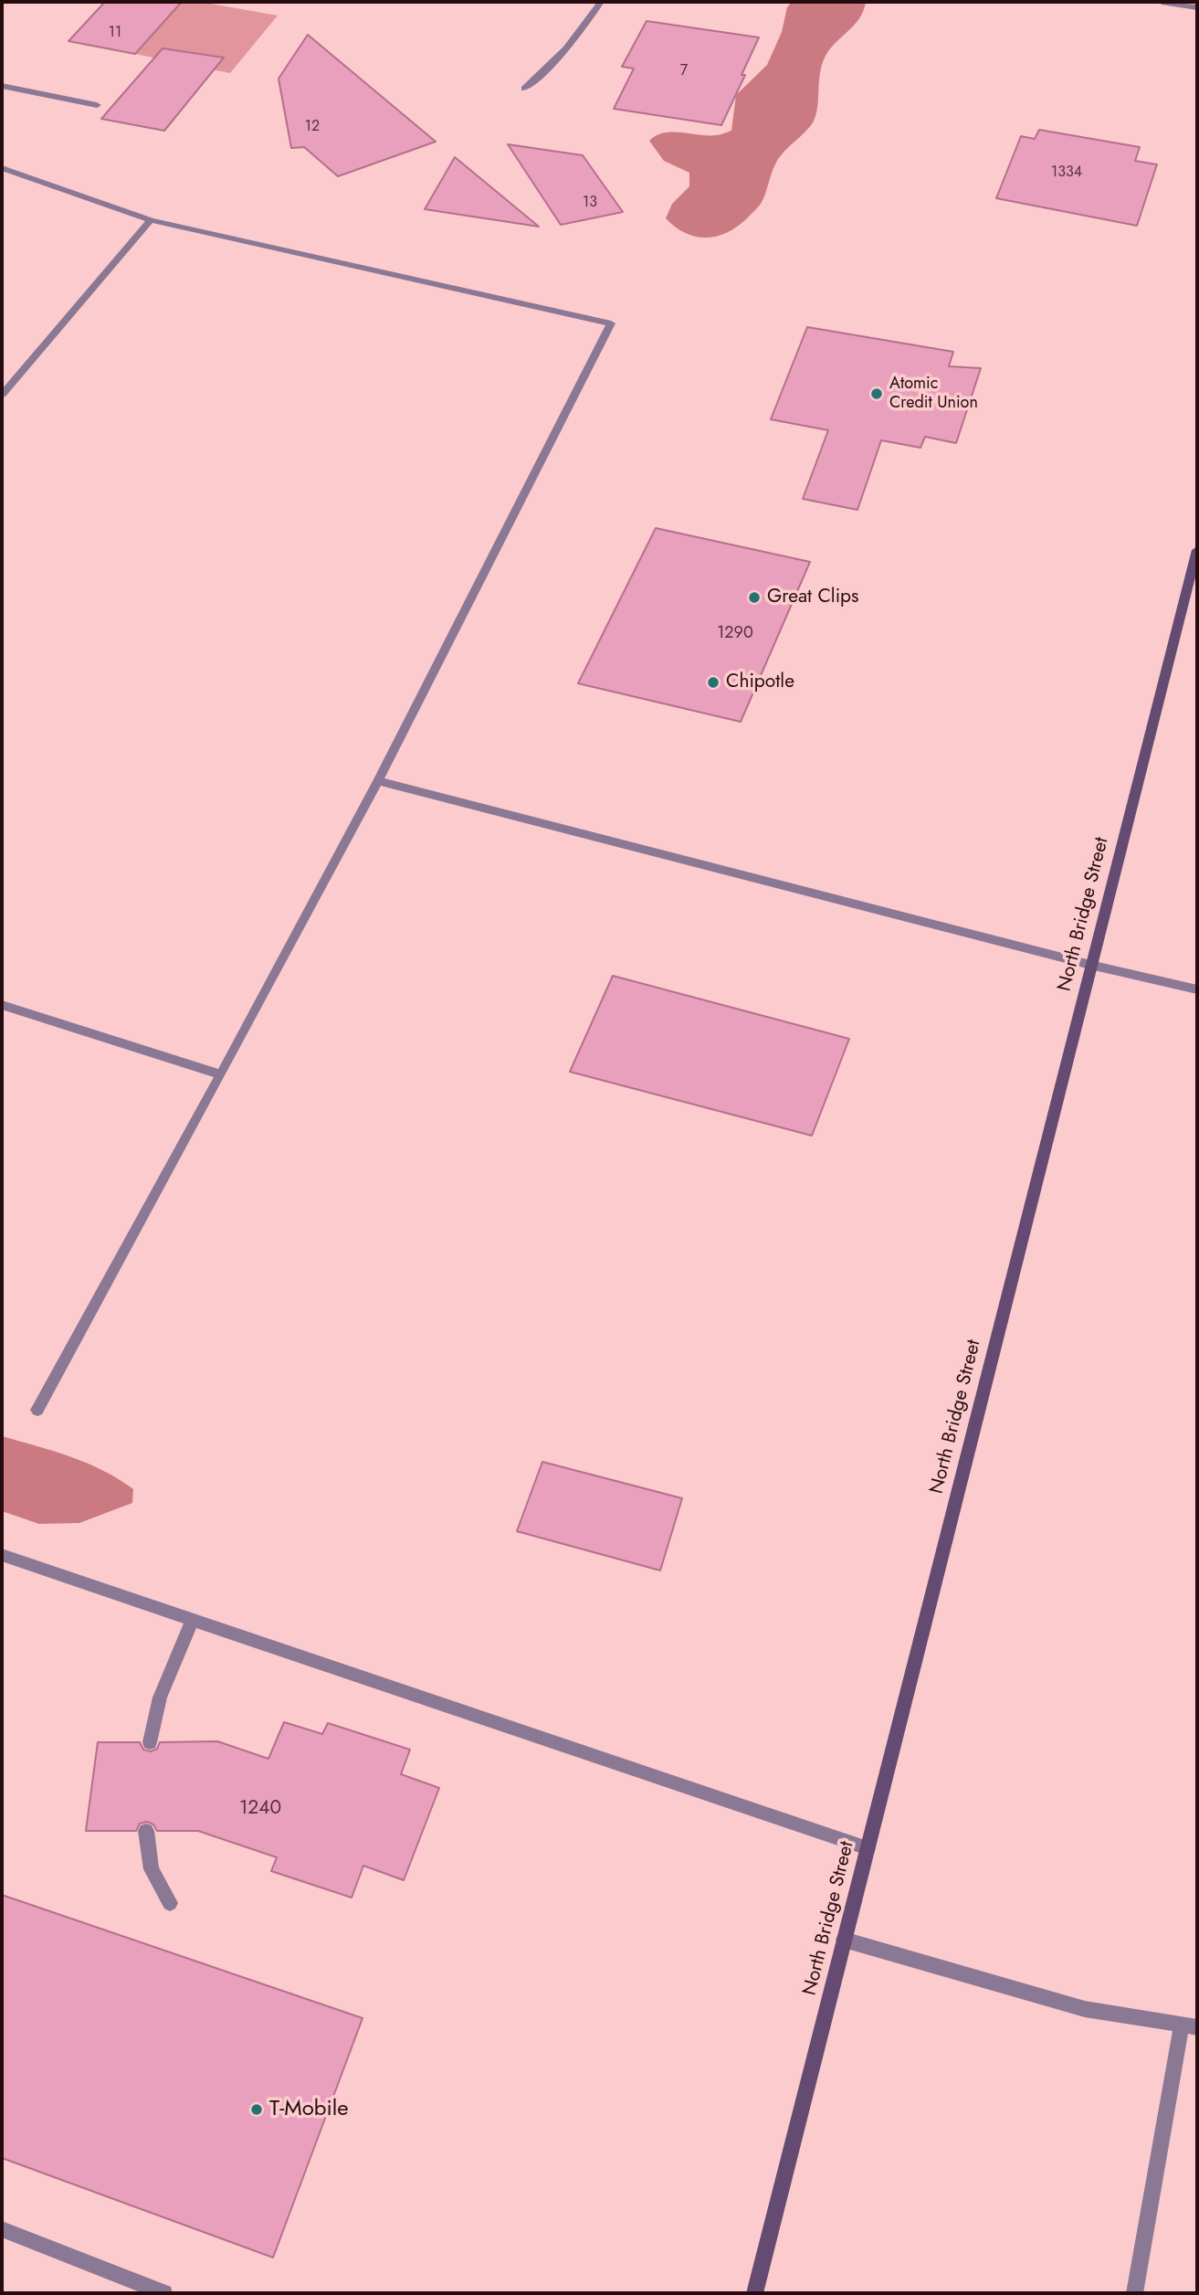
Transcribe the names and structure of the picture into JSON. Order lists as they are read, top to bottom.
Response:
{
  "streets": {
    "main road": ["North Bridge Street"]
  },
  "places": [
    "Atomic Credit Union",
    "Great Clips",
    "Chipotle",
    "T-Mobile"
  ],
  "house_numbers": [
    "11",
    "7",
    "12",
    "1334",
    "13",
    "1290",
    "1240"
  ]
}
